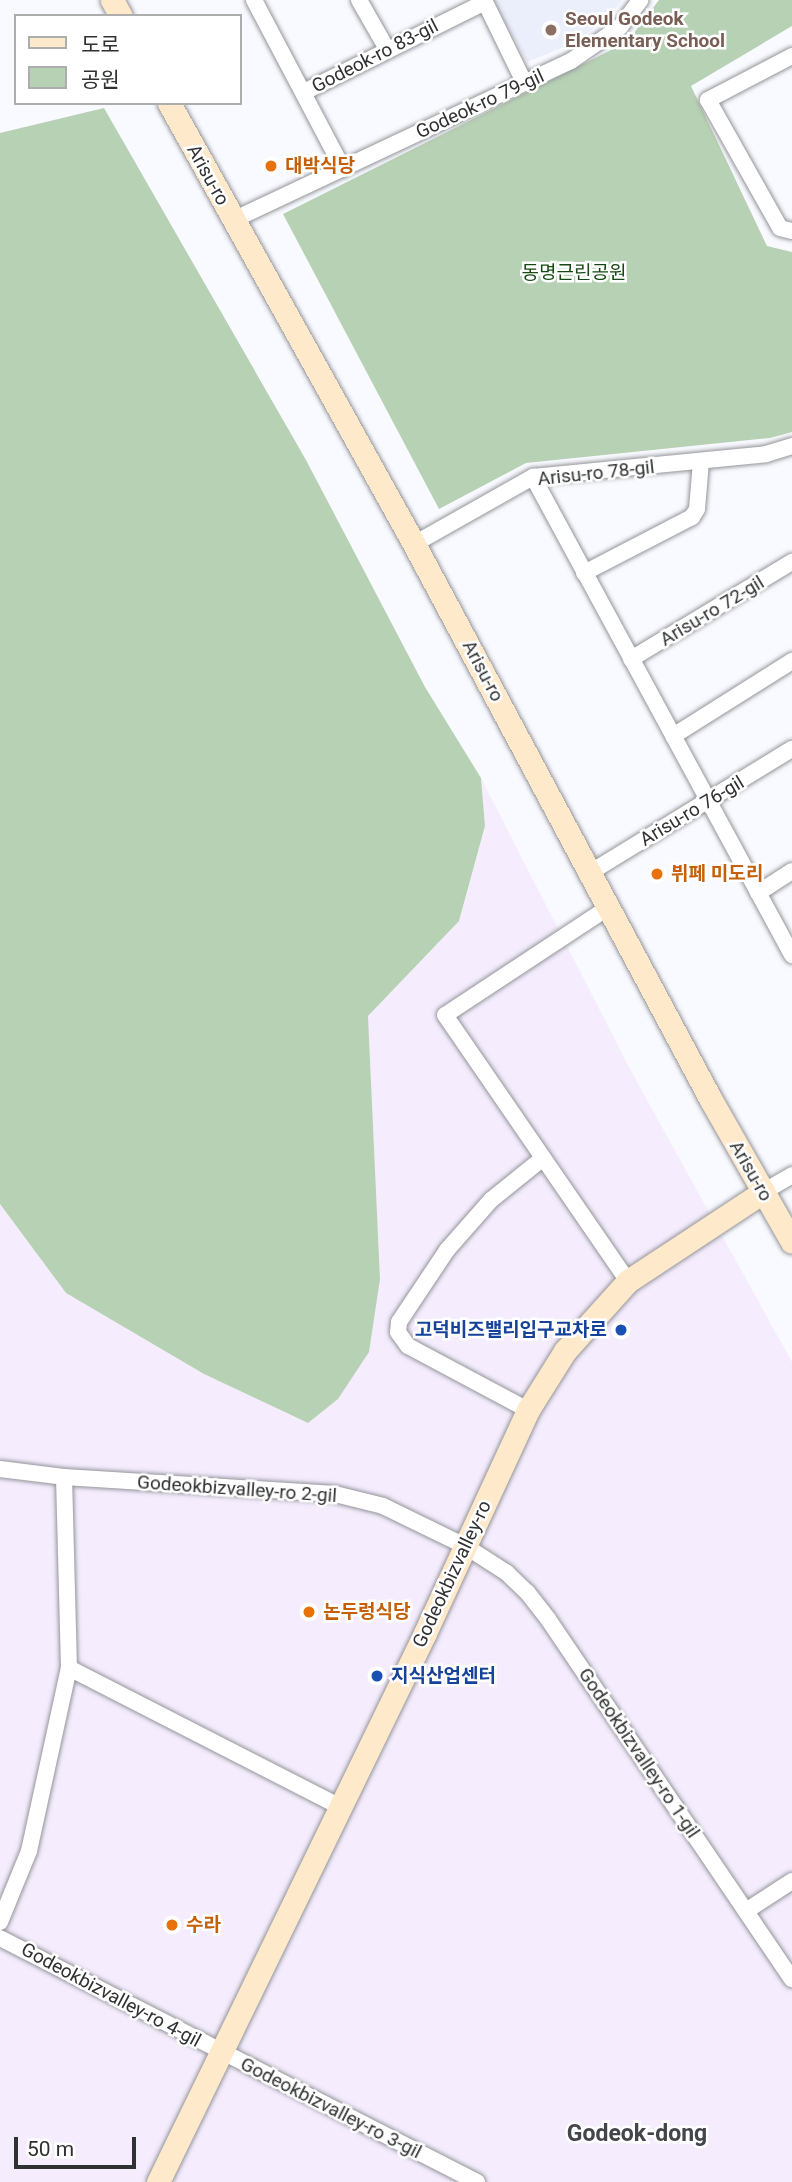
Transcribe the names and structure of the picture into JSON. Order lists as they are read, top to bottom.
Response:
{
  "streets": {
    "main road": ["Arisu-ro", "Godeokbizvalley-ro"],
    "street": [
      "Godeok-ro 83-gil",
      "Godeok-ro 79-gil",
      "Arisu-ro 78-gil",
      "Arisu-ro 72-gil",
      "Arisu-ro 76-gil",
      "Godeokbizvalley-ro 2-gil",
      "Godeokbizvalley-ro 1-gil",
      "Godeokbizvalley-ro 4-gil",
      "Godeokbizvalley-ro 3-gil"
    ]
  },
  "crossings": [
    ["Godeok-ro 83-gil", "Godeok-ro 79-gil"],
    ["Godeok-ro 79-gil", "Arisu-ro"],
    ["Arisu-ro", "Arisu-ro 78-gil"],
    ["Arisu-ro", "Arisu-ro 76-gil"],
    ["Arisu-ro", "Godeokbizvalley-ro"],
    ["Godeokbizvalley-ro 2-gil", "Godeokbizvalley-ro"],
    ["Godeokbizvalley-ro 2-gil", "Godeokbizvalley-ro 1-gil"],
    ["Godeokbizvalley-ro", "Godeokbizvalley-ro 1-gil"],
    ["Godeokbizvalley-ro", "Godeokbizvalley-ro 4-gil"],
    ["Godeokbizvalley-ro", "Godeokbizvalley-ro 3-gil"],
    ["Godeokbizvalley-ro 4-gil", "Godeokbizvalley-ro 3-gil"]
  ],
  "districts": ["Godeok-dong"],
  "parks": ["동명근린공원"],
  "places": [
    "Seoul Godeok Elementary School",
    "대박식당",
    "뷔페 미도리",
    "고덕비즈밸리입구교차로",
    "논두렁식당",
    "지식산업센터",
    "수라"
  ],
  "legend": ["도로", "공원"],
  "scale_bar": "50 m"
}
